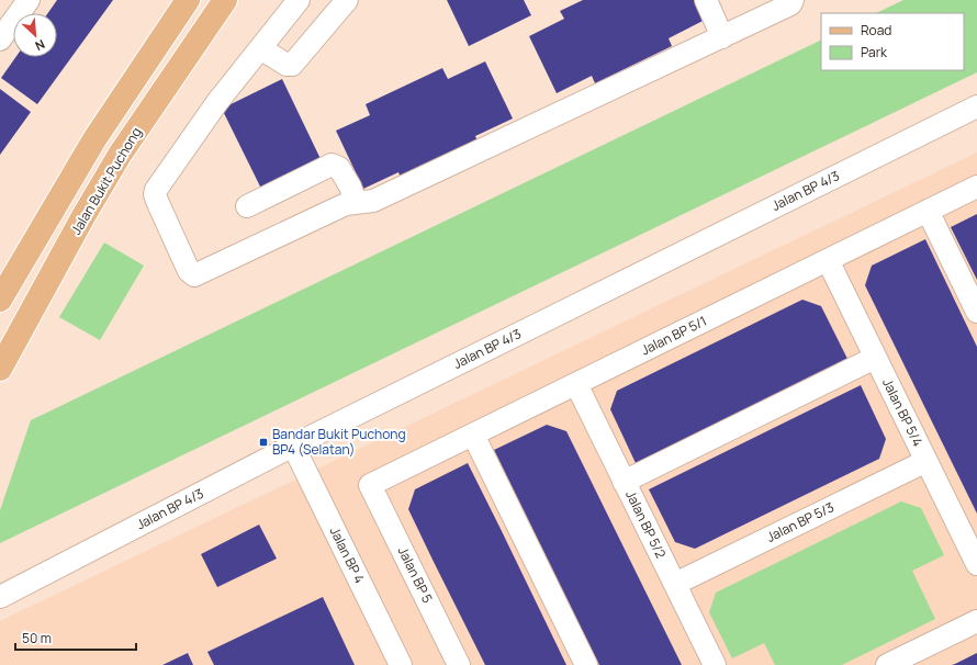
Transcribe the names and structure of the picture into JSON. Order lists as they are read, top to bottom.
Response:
{
  "streets": {
    "main road": ["Jalan Bukit Puchong"],
    "street": [
      "Jalan BP 4/3",
      "Jalan BP 5/1",
      "Jalan BP 5/4",
      "Jalan BP 5/3",
      "Jalan BP 5/2",
      "Jalan BP 4",
      "Jalan BP 5"
    ]
  },
  "crossings": [
    ["Jalan BP 4/3", "Jalan BP 4"],
    ["Jalan BP 5/1", "Jalan BP 5/4"],
    ["Jalan BP 5/1", "Jalan BP 5/2"],
    ["Jalan BP 5/1", "Jalan BP 5"],
    ["Jalan BP 5/4", "Jalan BP 5/3"],
    ["Jalan BP 5/3", "Jalan BP 5/2"]
  ],
  "places": {
    "transit": ["Bandar Bukit Puchong BP4 (Selatan)"]
  },
  "legend": ["Road", "Park"],
  "scale_bar": "50 m",
  "north": "bottom right"
}
